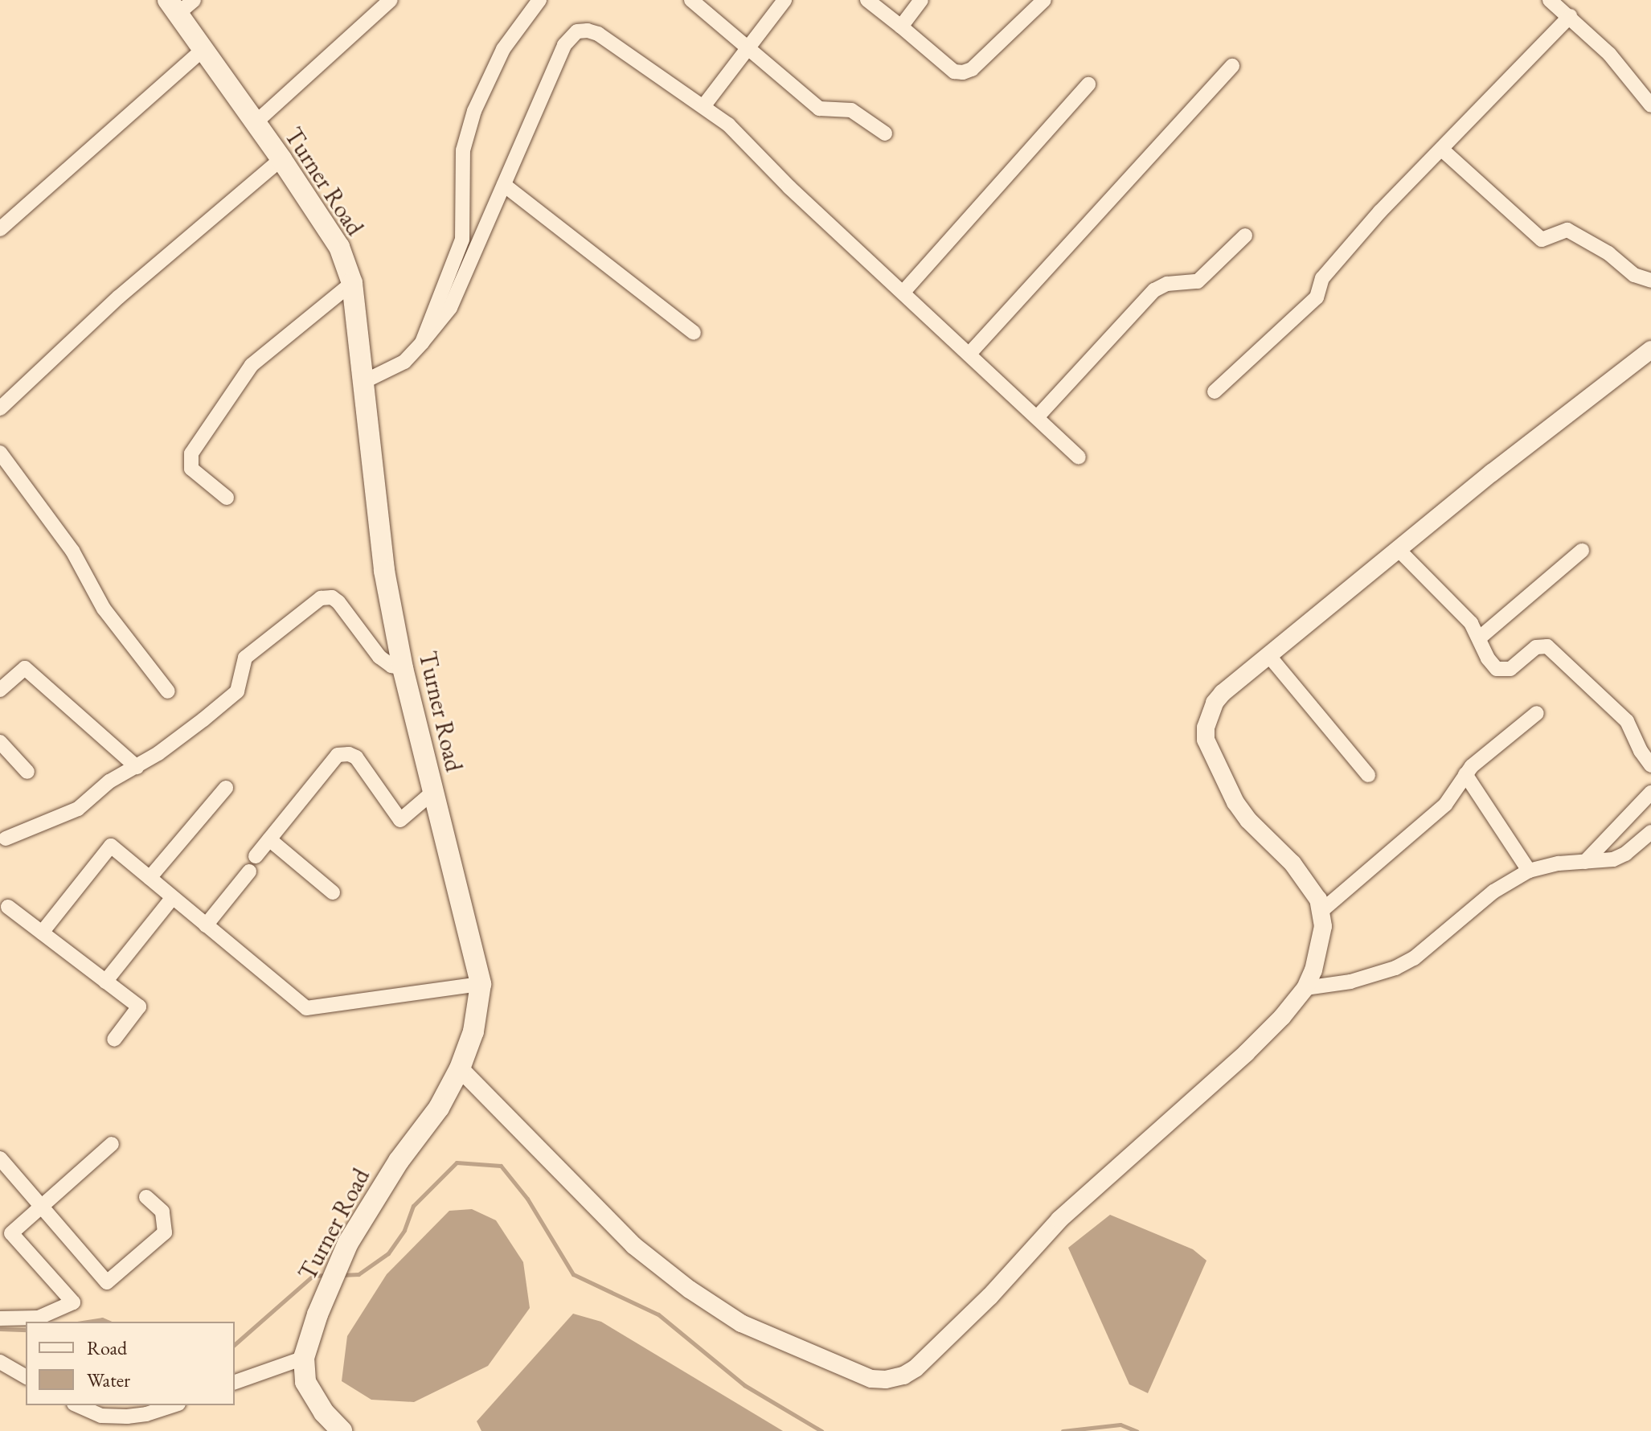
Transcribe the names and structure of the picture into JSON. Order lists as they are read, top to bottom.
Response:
{
  "streets": {
    "main road": ["Turner Road"]
  },
  "legend": ["Road", "Water"]
}
